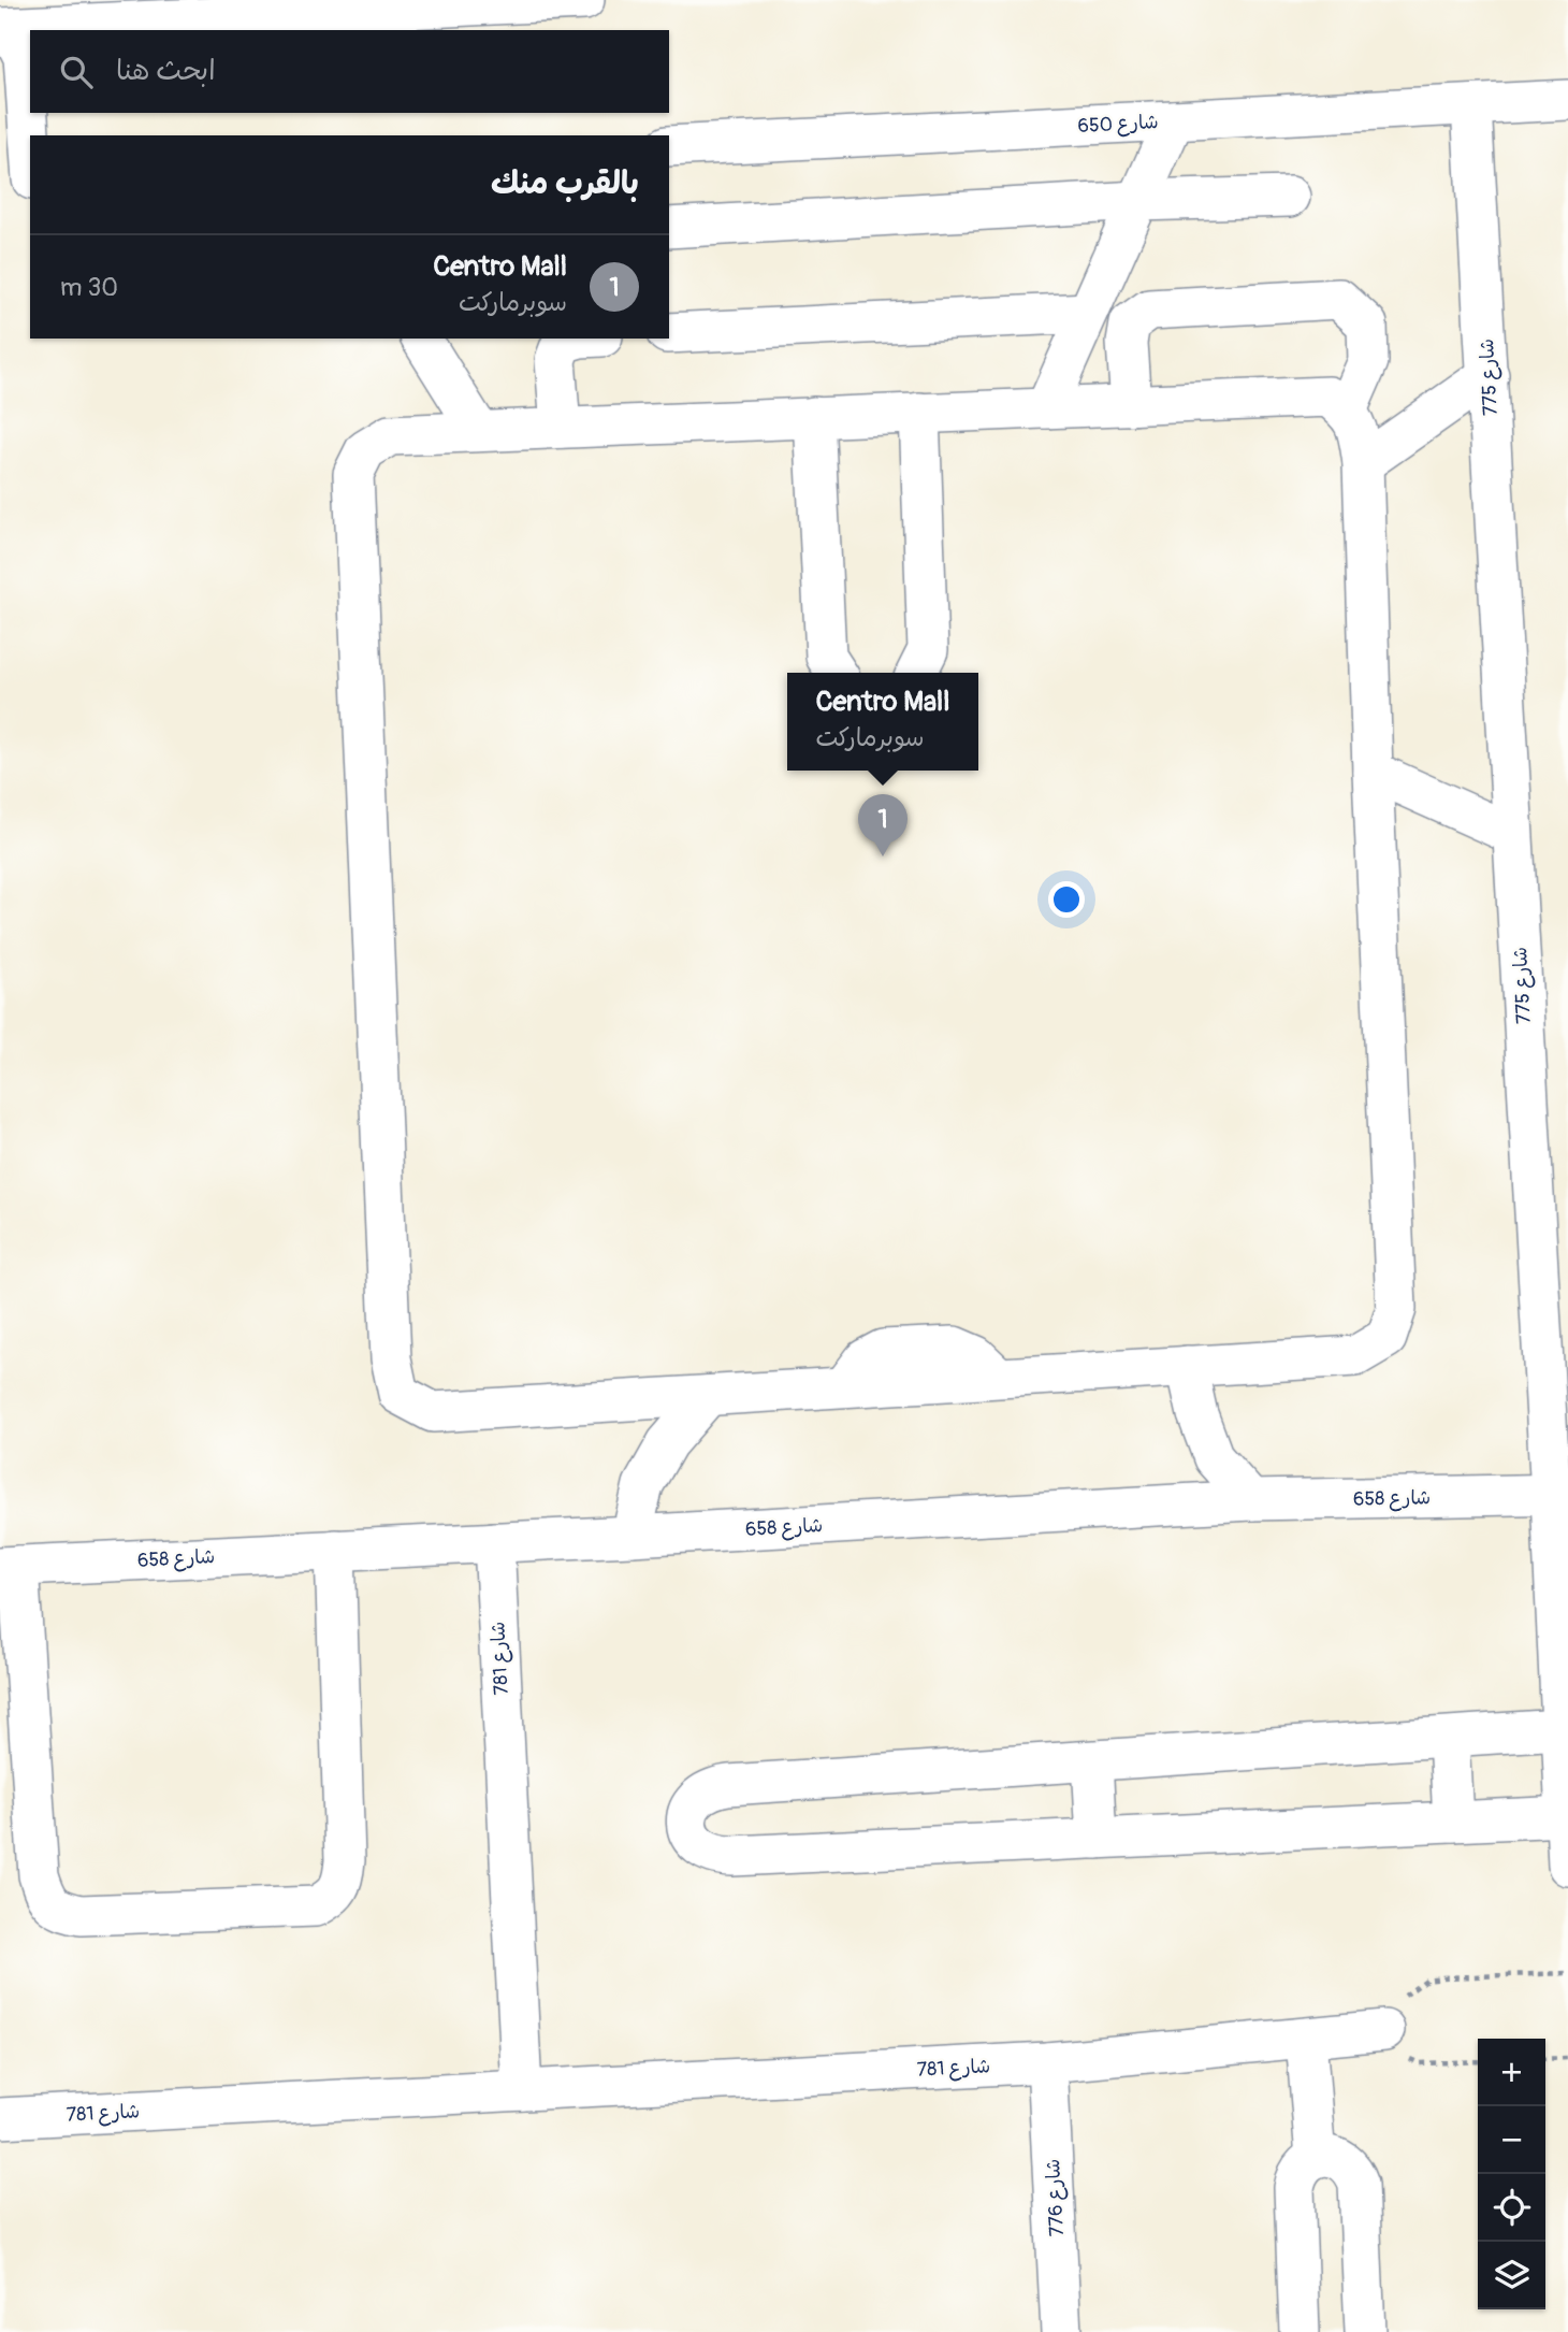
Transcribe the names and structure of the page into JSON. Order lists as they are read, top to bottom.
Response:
{
  "streets": {
    "street": [
      "شارع 650",
      "شارع 775",
      "شارع 658",
      "شارع 781",
      "شارع 776"
    ]
  },
  "crossings": [
    ["شارع 650", "شارع 775"],
    ["شارع 775", "شارع 658"],
    ["شارع 658", "شارع 781"],
    ["شارع 781", "شارع 776"]
  ],
  "page": {
    "search": "ابحث هنا",
    "heading": "بالقرب منك",
    "list": [
      {
        "mark": "1",
        "name": "Centro Mall",
        "note": "سوبرماركت",
        "value": "30 m"
      }
    ],
    "popup": ["Centro Mall", "سوبرماركت"],
    "pins": "1",
    "map_buttons": ["+", "−"]
  }
}
